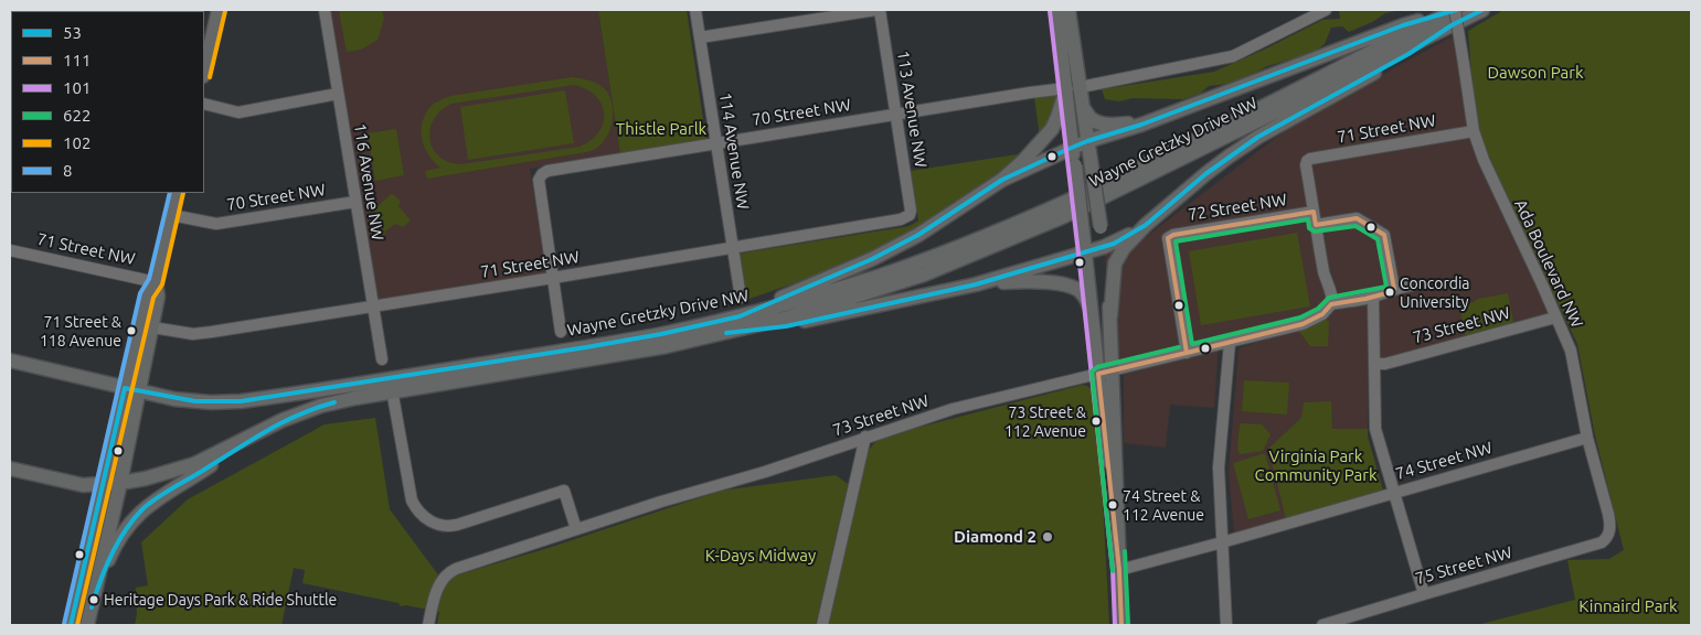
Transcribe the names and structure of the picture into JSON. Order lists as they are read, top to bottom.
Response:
{
  "streets": {
    "main road": ["Wayne Gretzky Drive NW"],
    "street": [
      "113 Avenue NW",
      "70 Street NW",
      "71 Street NW",
      "114 Avenue NW",
      "116 Avenue NW",
      "72 Street NW",
      "Ada Boulevard NW",
      "73 Street NW",
      "74 Street NW",
      "75 Street NW"
    ]
  },
  "crossings": [
    ["113 Avenue NW", "70 Street NW"],
    ["113 Avenue NW", "71 Street NW"],
    ["70 Street NW", "71 Street NW"],
    ["70 Street NW", "114 Avenue NW"],
    ["70 Street NW", "116 Avenue NW"],
    ["71 Street NW", "114 Avenue NW"],
    ["71 Street NW", "116 Avenue NW"],
    ["71 Street NW", "72 Street NW"],
    ["71 Street NW", "Ada Boulevard NW"],
    ["Wayne Gretzky Drive NW", "Ada Boulevard NW"],
    ["72 Street NW", "73 Street NW"],
    ["Ada Boulevard NW", "73 Street NW"],
    ["Ada Boulevard NW", "74 Street NW"],
    ["Ada Boulevard NW", "75 Street NW"]
  ],
  "parks": [
    "Dawson Park",
    "Thistle Parlk",
    "Virginia Park Community Park",
    "K-Days Midway",
    "Kinnaird Park"
  ],
  "places": [
    "Concordia University",
    "71 Street & 118 Avenue",
    "73 Street & 112 Avenue",
    "74 Street & 112 Avenue",
    "Diamond 2",
    "Heritage Days Park & Ride Shuttle"
  ],
  "lines": [
    "transit line 53",
    "transit line 101",
    "transit line 102",
    "transit line 8",
    "transit line 111",
    "transit line 622"
  ],
  "legend": [
    "53",
    "111",
    "101",
    "622",
    "102",
    "8"
  ]
}
